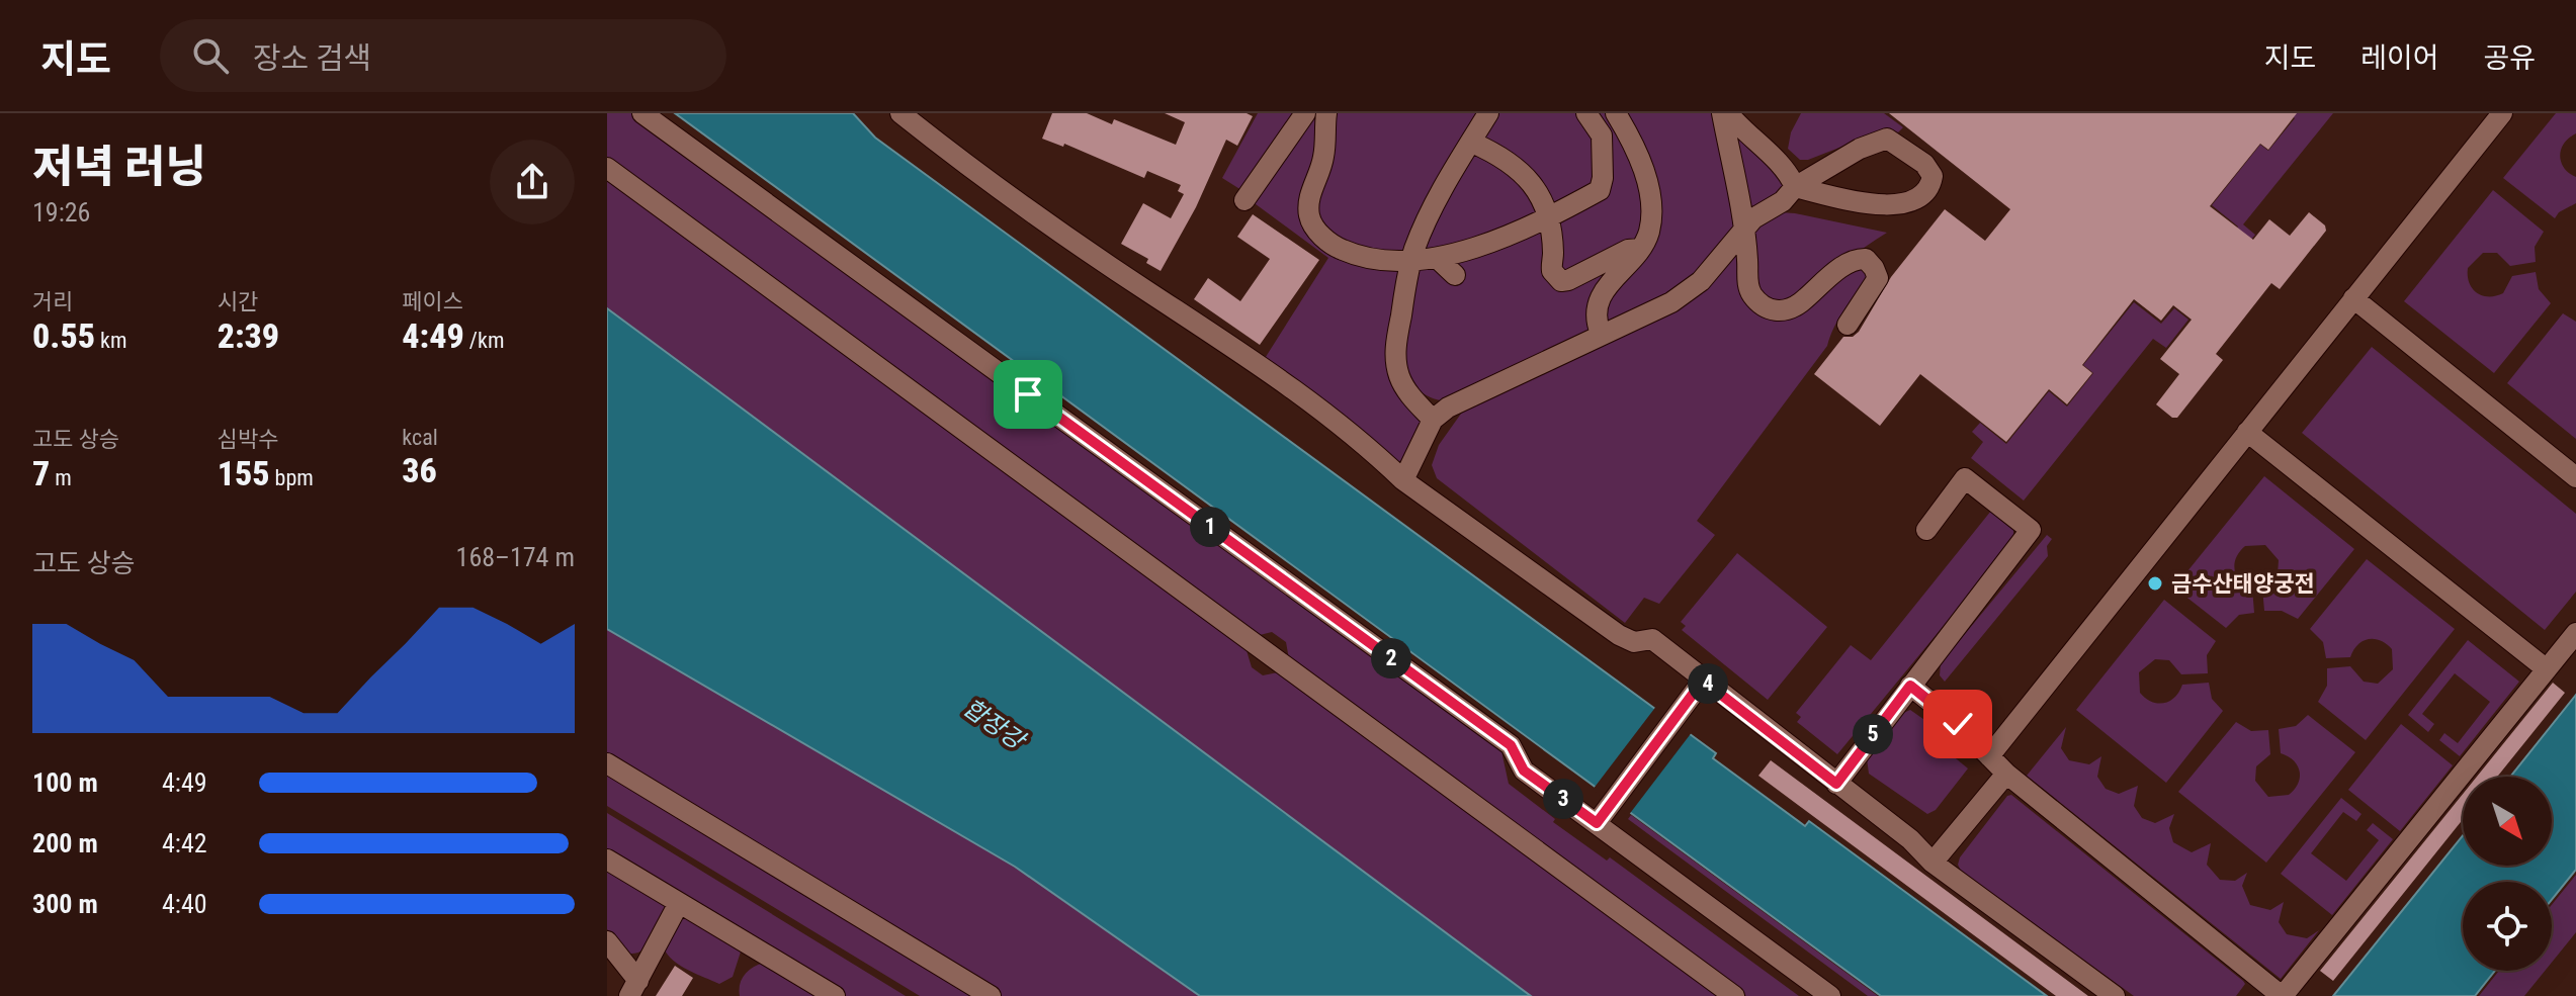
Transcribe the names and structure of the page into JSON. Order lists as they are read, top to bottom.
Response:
{
  "water": ["합장강"],
  "places": ["금수산태양궁전"],
  "north": "bottom right",
  "page": {
    "header": "지도",
    "search": "장소 검색",
    "nav": ["지도", "레이어", "공유"],
    "heading": ["저녁 러닝", "19:26"],
    "stats": [
      ["거리", "0.55 km"],
      ["시간", "2:39"],
      ["페이스", "4:49 /km"],
      ["고도 상승", "7 m"],
      ["심박수", "155 bpm"],
      ["kcal", "36"]
    ],
    "pins": [
      "1",
      "2",
      "4",
      "5",
      "3"
    ],
    "chart": ["고도 상승", "168–174 m"],
    "list": [
      {
        "name": "100 m",
        "note": "4:49"
      },
      {
        "name": "200 m",
        "note": "4:42"
      },
      {
        "name": "300 m",
        "note": "4:40"
      }
    ]
  }
}
